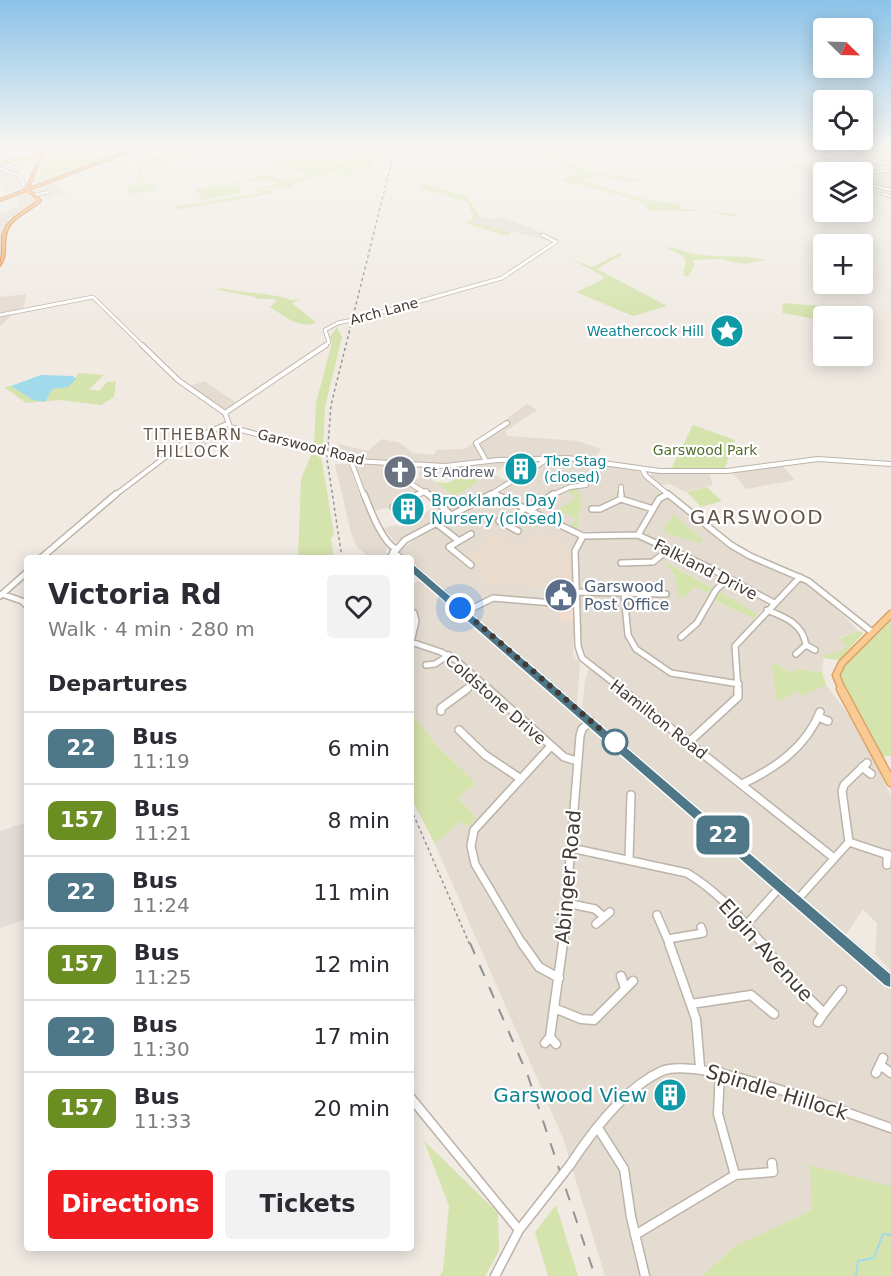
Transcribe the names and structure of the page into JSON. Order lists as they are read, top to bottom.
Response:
{
  "streets": {
    "street": [
      "Arch Lane",
      "Garswood Road",
      "Falkland Drive",
      "Coldstone Drive",
      "Hamilton Road",
      "Abinger Road",
      "Elgin Avenue",
      "Spindle Hillock"
    ]
  },
  "crossings": [
    ["Coldstone Drive", "Abinger Road"],
    ["Abinger Road", "Elgin Avenue"]
  ],
  "districts": ["TITHEBARN HILLOCK", "GARSWOOD"],
  "parks": ["Garswood Park"],
  "places": {
    "place": ["Weathercock Hill"],
    "building": ["The Stag (closed)", "Brooklands Day Nursery (closed)", "Garswood View"],
    "church": ["St Andrew"],
    "public building": ["Garswood Post Office"]
  },
  "lines": ["bus line 22"],
  "north": "bottom right",
  "page": {
    "on_map": "22",
    "map_buttons": ["+", "−"],
    "heading": [
      ["Victoria Rd", "Walk · 4 min · 280 m"],
      "Departures"
    ],
    "list": [
      {
        "mark": "22",
        "name": "Bus",
        "note": "11:19",
        "value": "6 min"
      },
      {
        "mark": "157",
        "name": "Bus",
        "note": "11:21",
        "value": "8 min"
      },
      {
        "mark": "22",
        "name": "Bus",
        "note": "11:24",
        "value": "11 min"
      },
      {
        "mark": "157",
        "name": "Bus",
        "note": "11:25",
        "value": "12 min"
      },
      {
        "mark": "22",
        "name": "Bus",
        "note": "11:30",
        "value": "17 min"
      },
      {
        "mark": "157",
        "name": "Bus",
        "note": "11:33",
        "value": "20 min"
      }
    ],
    "buttons": ["Directions", "Tickets"]
  }
}
